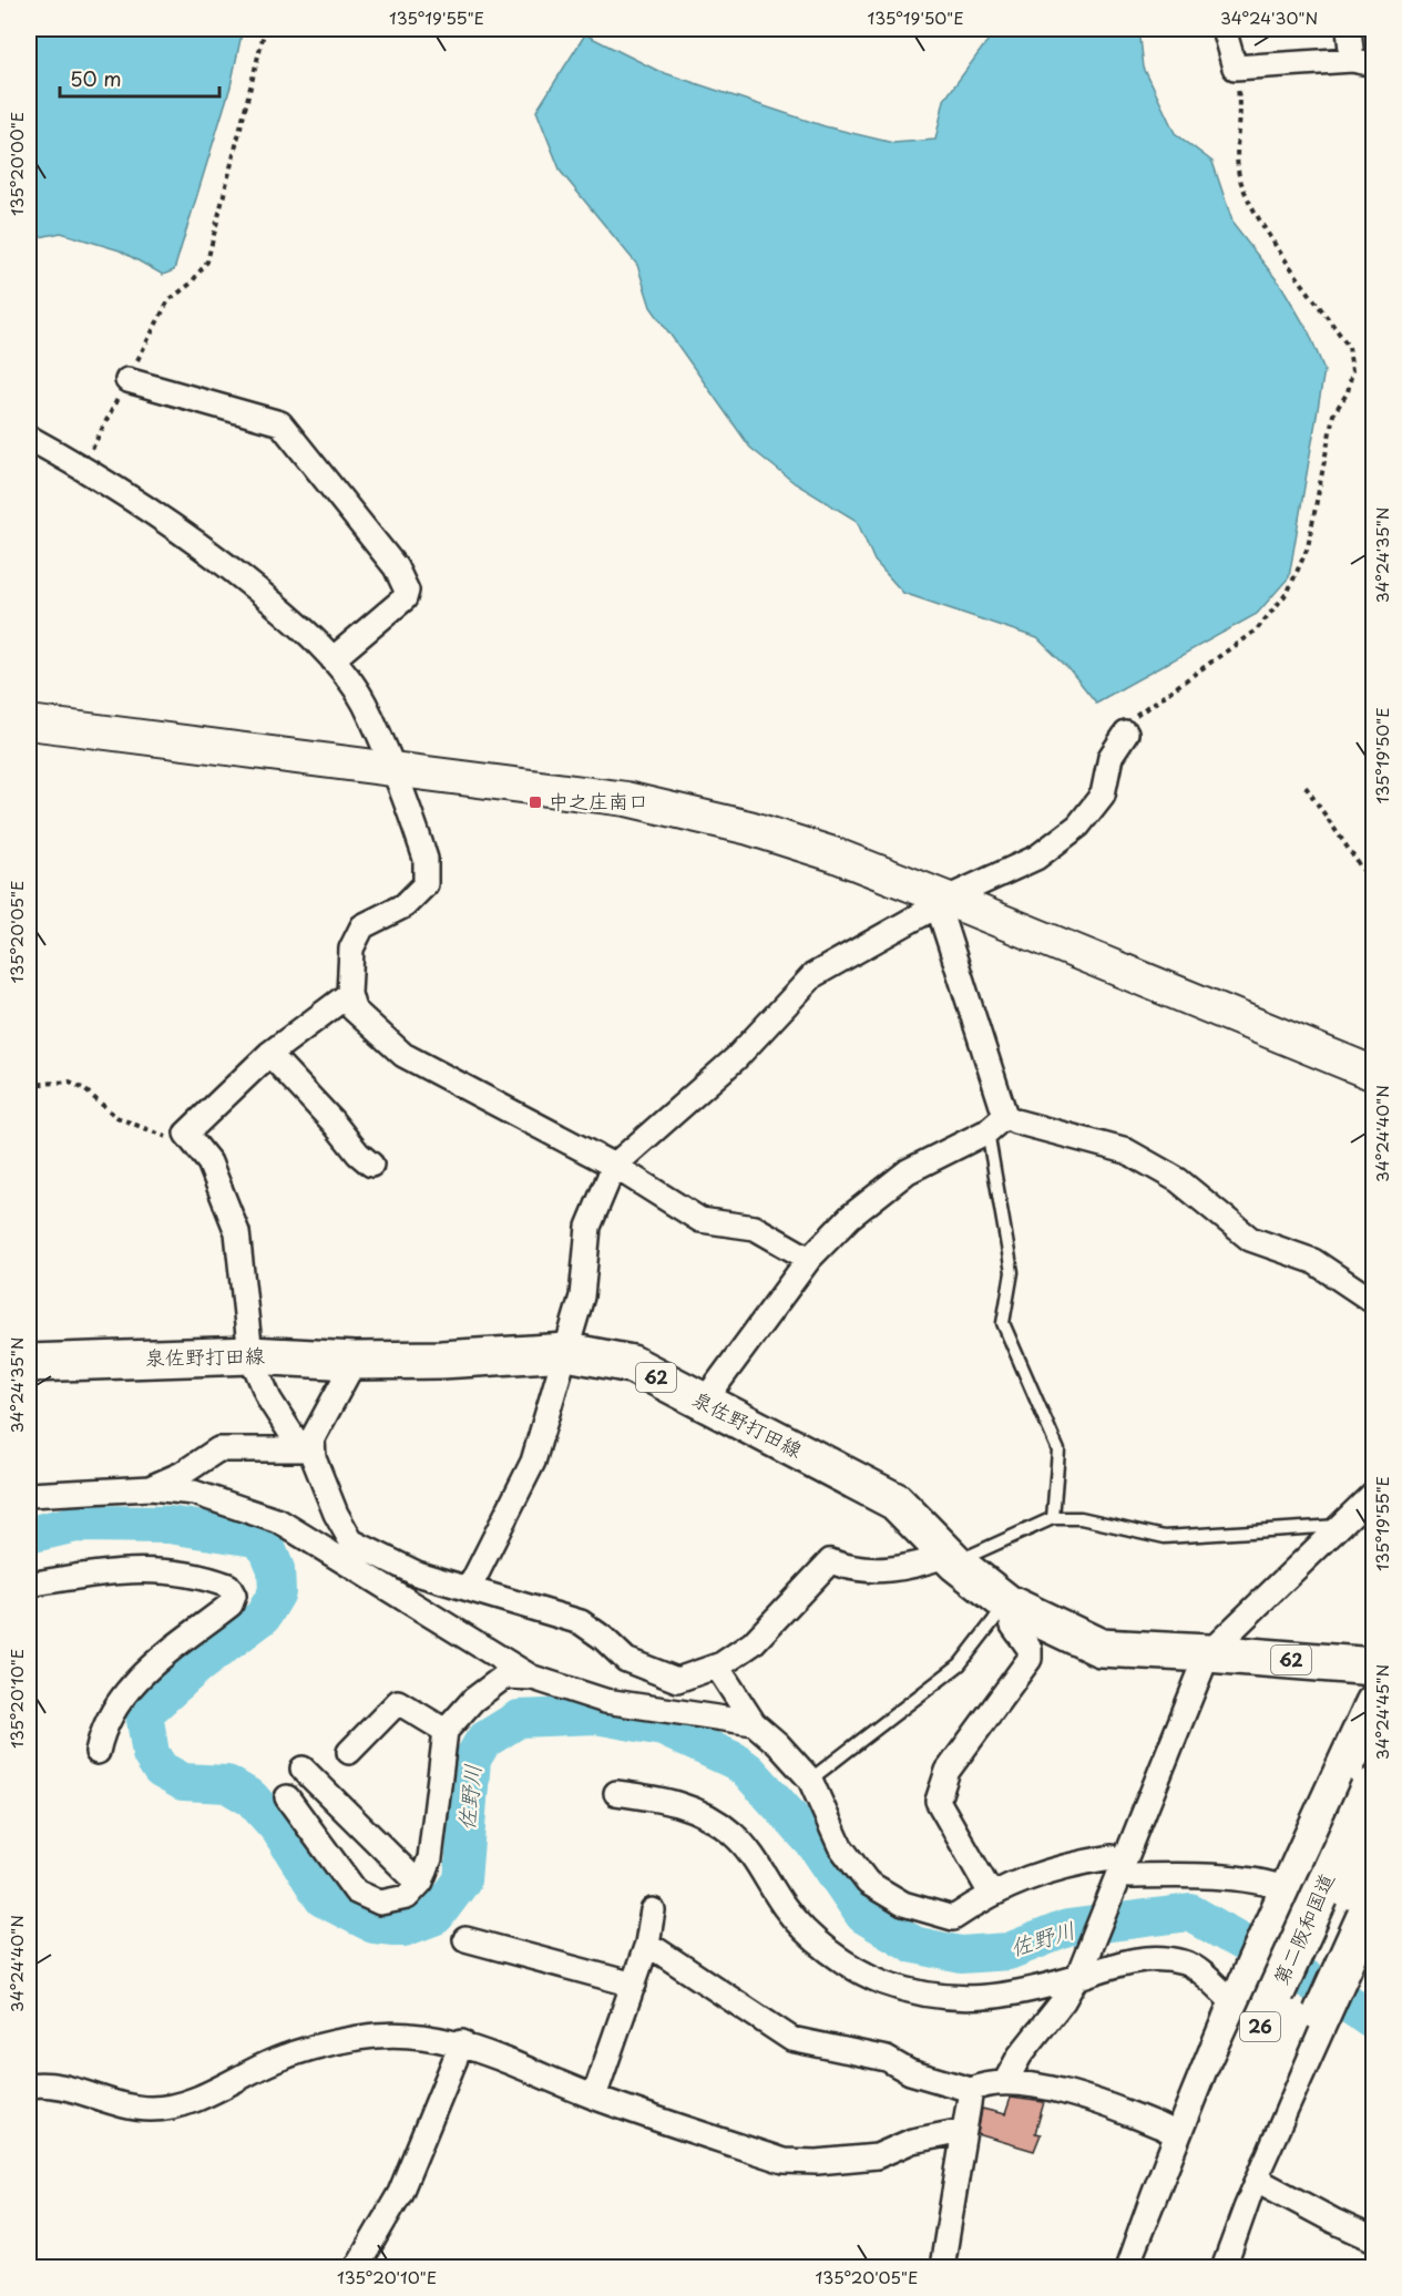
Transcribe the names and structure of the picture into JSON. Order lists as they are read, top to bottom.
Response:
{
  "streets": {
    "main road": [
      "泉佐野打田線",
      "62",
      "第二阪和国道",
      "26"
    ]
  },
  "water": ["佐野川"],
  "places": {
    "transit": ["中之庄南口"]
  },
  "scale_bar": "50 m",
  "coordinates": [
    "135°19'55\"E",
    "135°19'50\"E",
    "34°24'30\"N",
    "135°20'00\"E",
    "34°24'35\"N",
    "135°20'05\"E",
    "34°24'40\"N",
    "135°20'10\"E",
    "34°24'45\"N"
  ]
}
